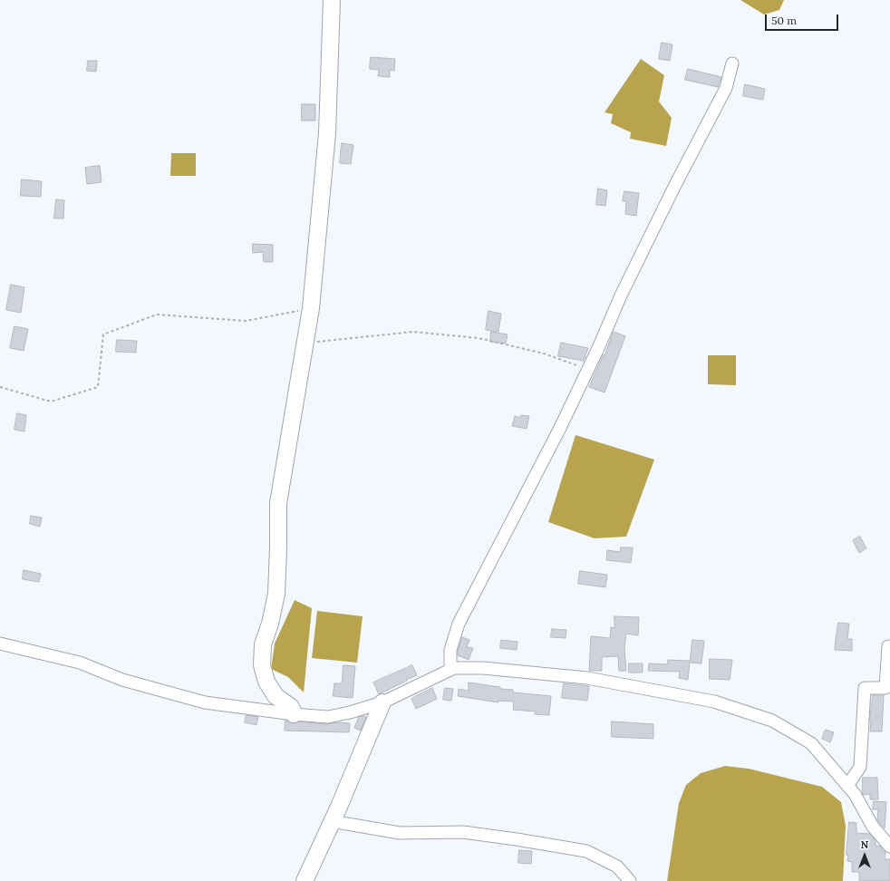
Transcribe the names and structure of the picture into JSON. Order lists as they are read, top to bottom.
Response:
{
  "scale_bar": "50 m",
  "north": "top"
}
